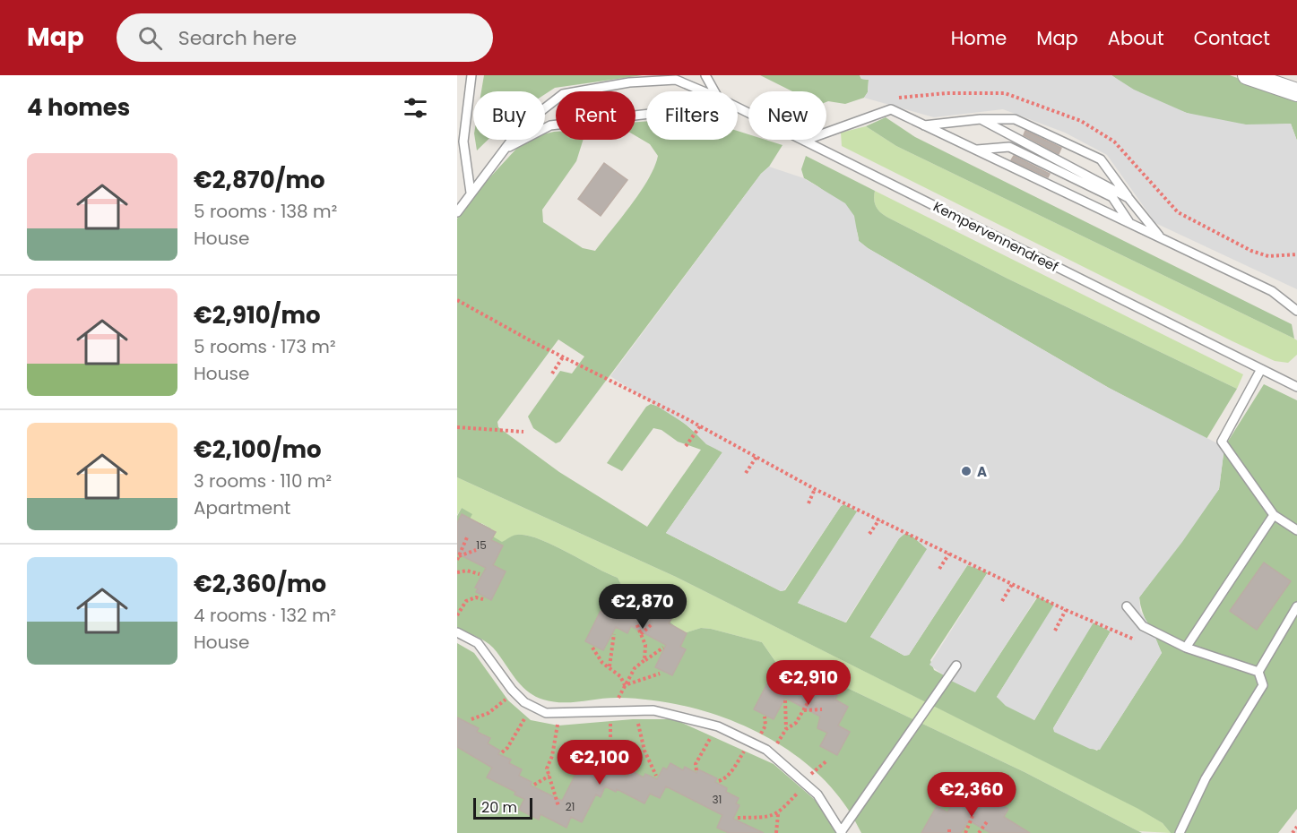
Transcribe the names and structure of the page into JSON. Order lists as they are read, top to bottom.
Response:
{
  "streets": {
    "lane": ["Kempervennendreef"]
  },
  "places": ["A"],
  "house_numbers": ["15", "31", "21"],
  "scale_bar": "20 m",
  "page": {
    "header": "Map",
    "search": "Search here",
    "nav": [
      "Home",
      "Map",
      "About",
      "Contact"
    ],
    "heading": "4 homes",
    "chip": [
      "Buy",
      "Rent",
      "Filters",
      "New"
    ],
    "list": [
      {
        "name": "€2,870/mo",
        "note": "5 rooms · 138 m² · House"
      },
      {
        "name": "€2,910/mo",
        "note": "5 rooms · 173 m² · House"
      },
      {
        "name": "€2,100/mo",
        "note": "3 rooms · 110 m² · Apartment"
      },
      {
        "name": "€2,360/mo",
        "note": "4 rooms · 132 m² · House"
      }
    ],
    "price": [
      "€2,870",
      "€2,910",
      "€2,100",
      "€2,360"
    ],
    "scale": "20 m"
  }
}
